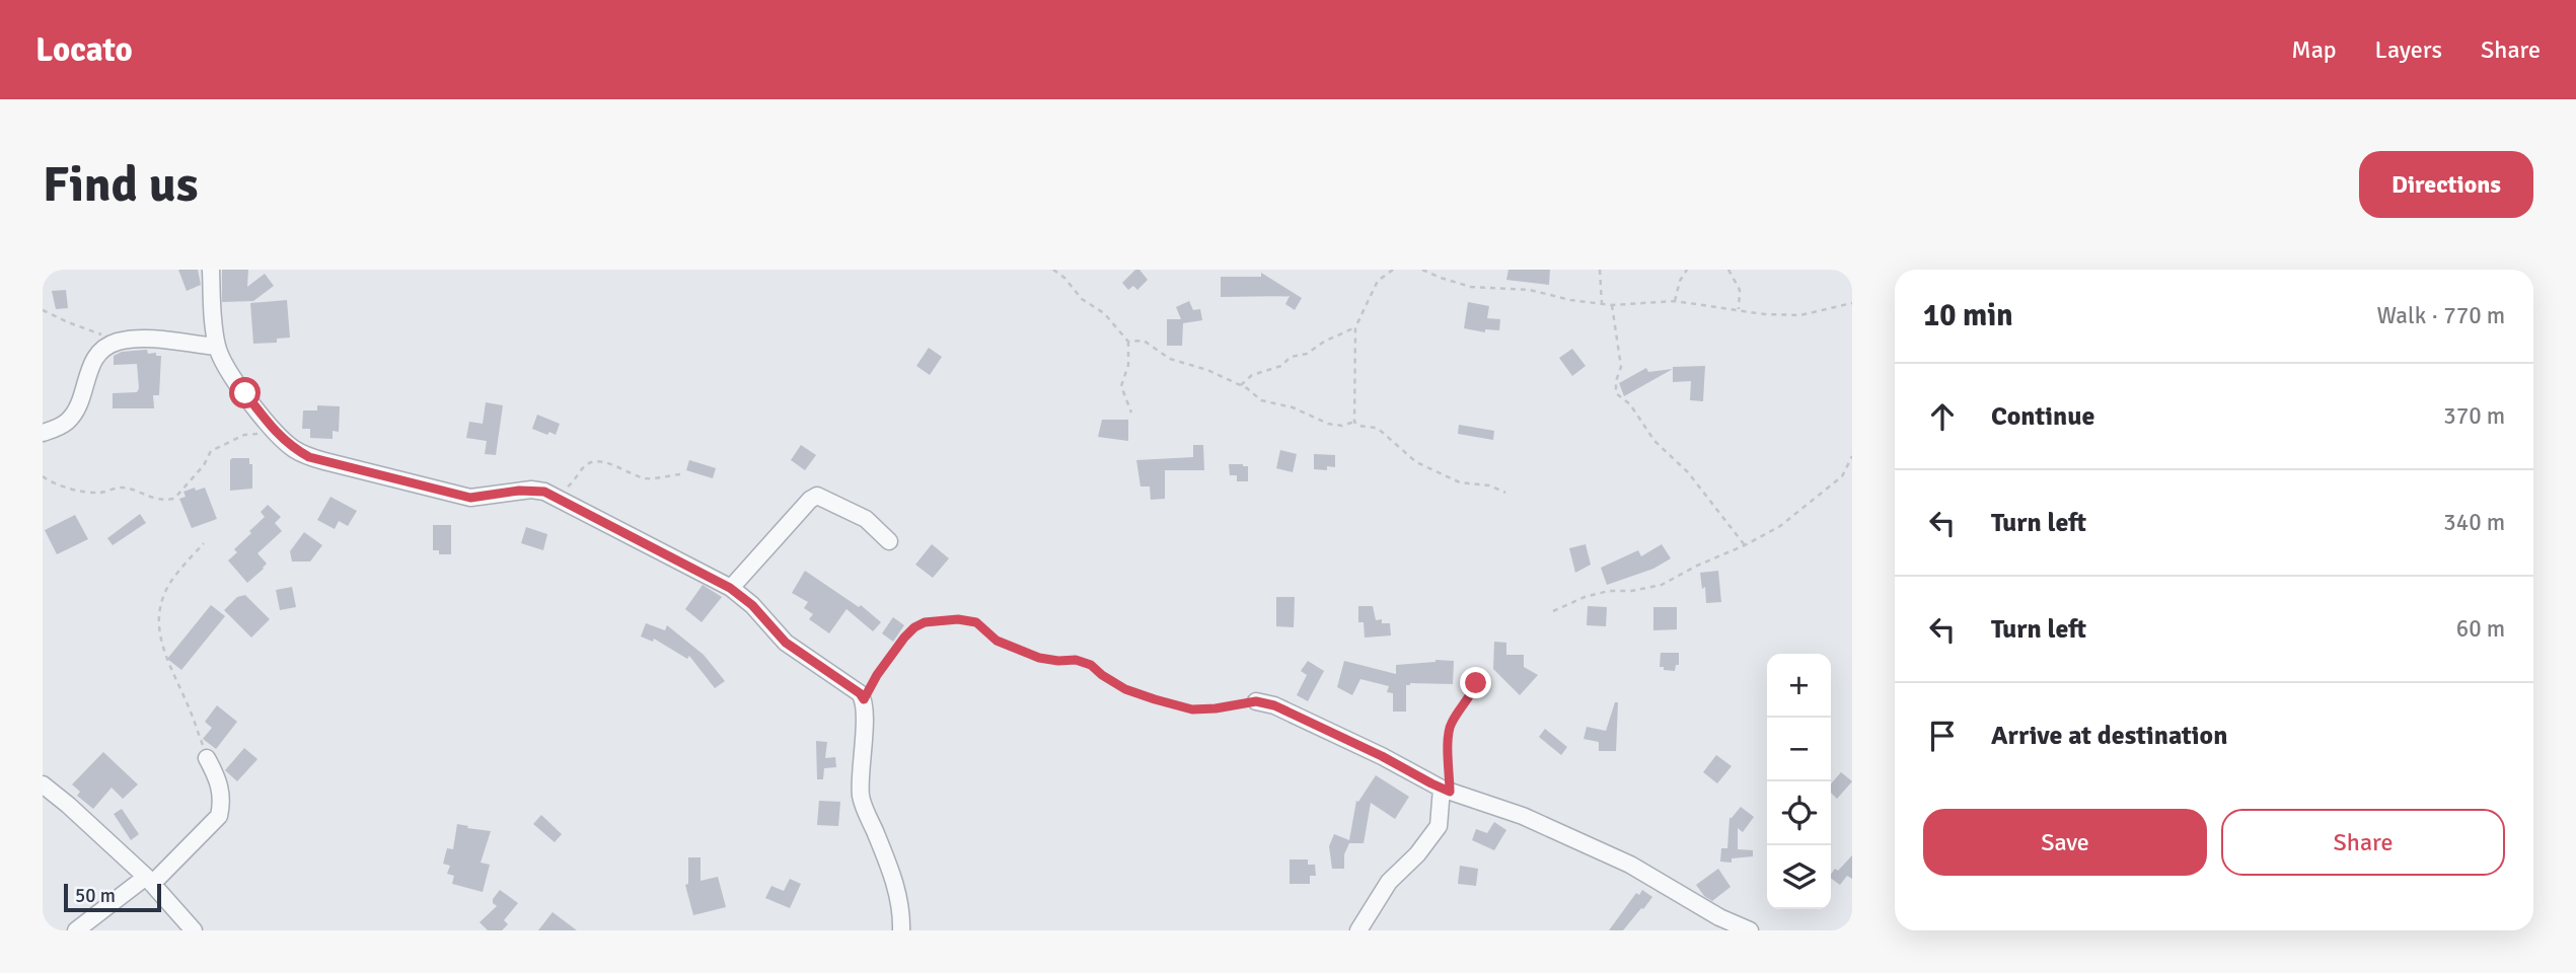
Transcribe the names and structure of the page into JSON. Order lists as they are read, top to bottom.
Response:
{
  "scale_bar": "50 m",
  "page": {
    "header": "Locato",
    "nav": ["Map", "Layers", "Share"],
    "buttons": [
      "Directions",
      ["Save", "Share"]
    ],
    "title": "Find us",
    "heading": ["10 min", "Walk · 770 m"],
    "list": [
      ["Continue", "370 m"],
      ["Turn left", "340 m"],
      ["Turn left", "60 m"],
      "Arrive at destination"
    ],
    "map_buttons": ["+", "−"],
    "scale": "50 m"
  }
}
